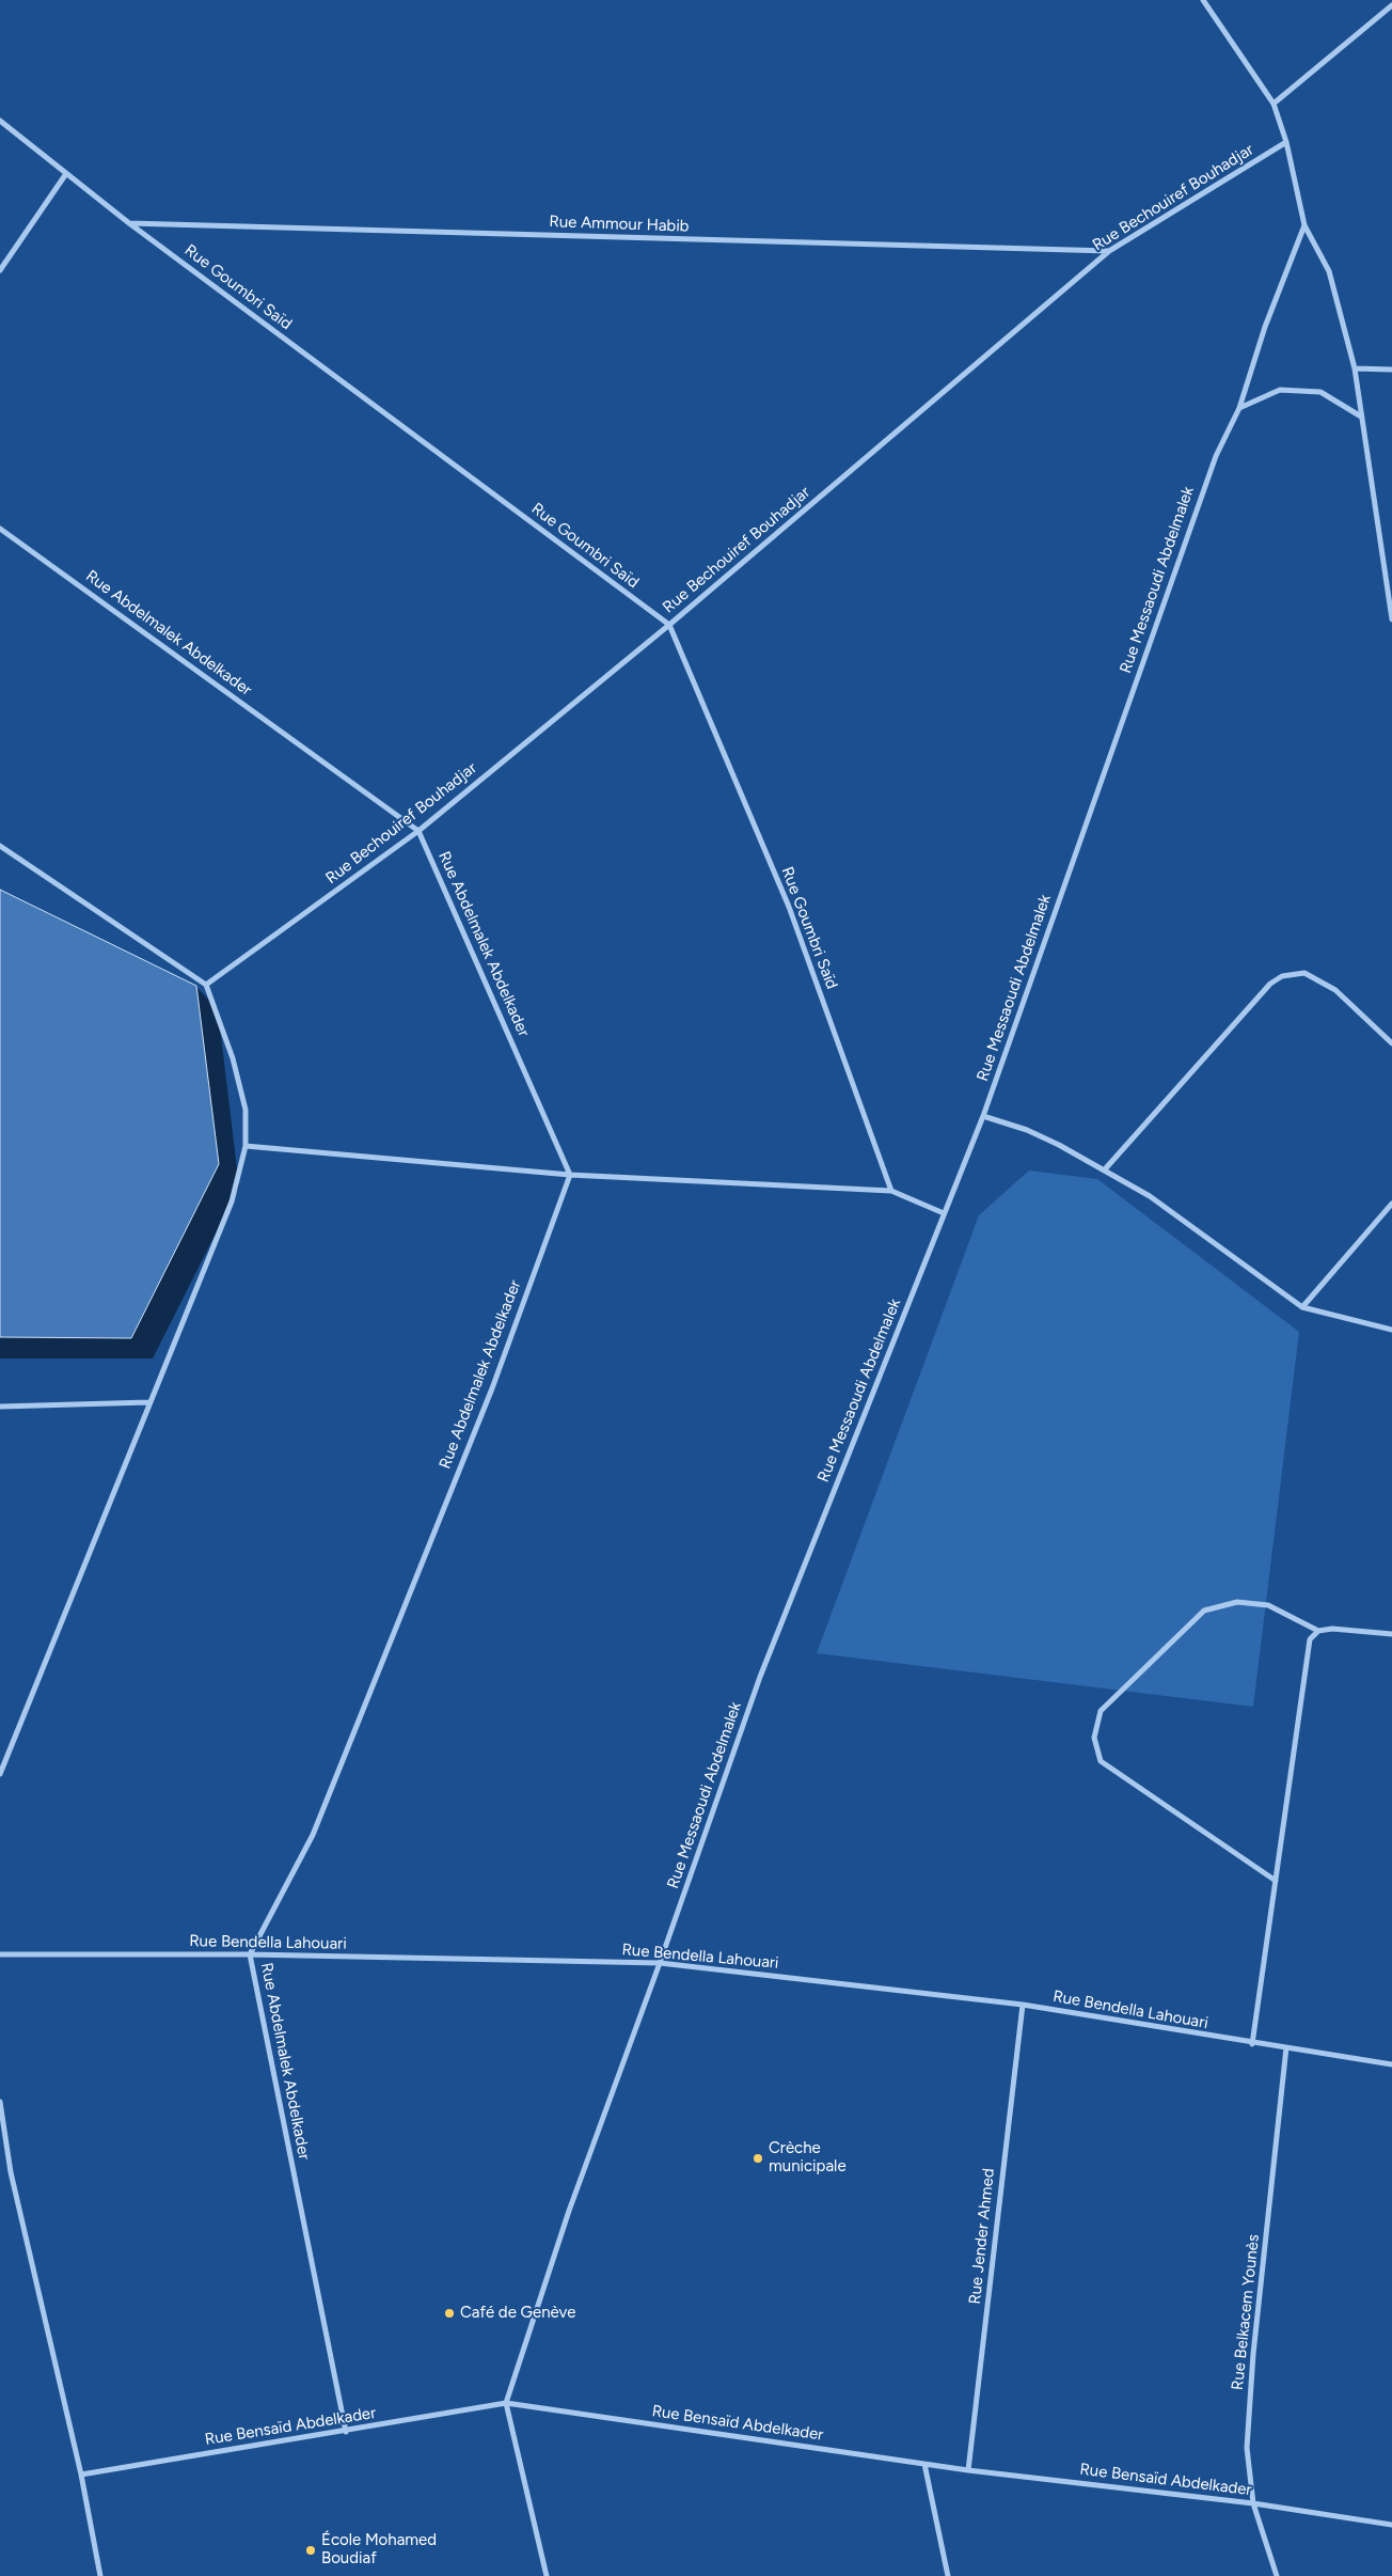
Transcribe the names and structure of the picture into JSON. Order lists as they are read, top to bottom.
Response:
{
  "streets": {
    "street": [
      "Rue Bechouiref Bouhadjar",
      "Rue Ammour Habib",
      "Rue Goumbri Saïd",
      "Rue Messaoudi Abdelmalek",
      "Rue Abdelmalek Abdelkader",
      "Rue Bendella Lahouari",
      "Rue Jender Ahmed",
      "Rue Belkacem Younès",
      "Rue Bensaïd Abdelkader"
    ]
  },
  "crossings": [
    ["Rue Bechouiref Bouhadjar", "Rue Ammour Habib"],
    ["Rue Bechouiref Bouhadjar", "Rue Goumbri Saïd"],
    ["Rue Bechouiref Bouhadjar", "Rue Abdelmalek Abdelkader"],
    ["Rue Ammour Habib", "Rue Goumbri Saïd"],
    ["Rue Messaoudi Abdelmalek", "Rue Bendella Lahouari"],
    ["Rue Messaoudi Abdelmalek", "Rue Bensaïd Abdelkader"],
    ["Rue Abdelmalek Abdelkader", "Rue Bendella Lahouari"],
    ["Rue Abdelmalek Abdelkader", "Rue Bensaïd Abdelkader"],
    ["Rue Bendella Lahouari", "Rue Jender Ahmed"],
    ["Rue Bendella Lahouari", "Rue Belkacem Younès"],
    ["Rue Jender Ahmed", "Rue Bensaïd Abdelkader"],
    ["Rue Belkacem Younès", "Rue Bensaïd Abdelkader"]
  ],
  "places": ["Crèche municipale", "Café de Genève", "École Mohamed Boudiaf"]
}
